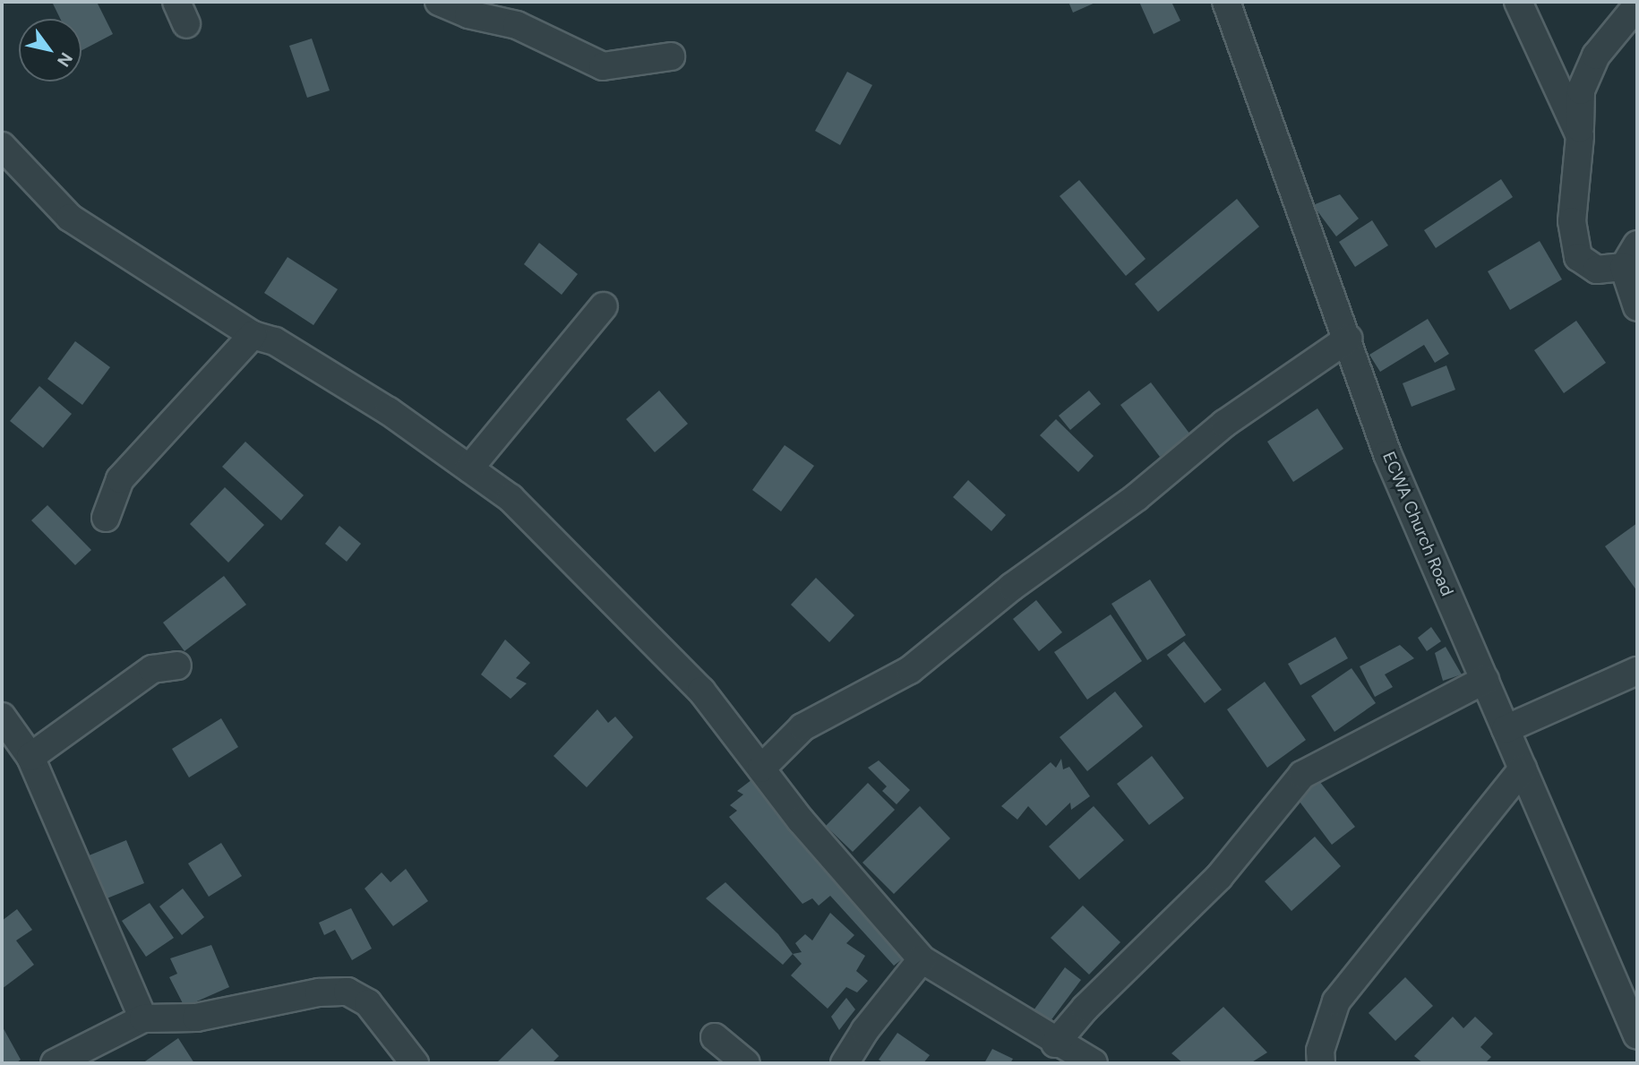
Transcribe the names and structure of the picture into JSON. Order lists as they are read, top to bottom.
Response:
{
  "streets": {
    "street": ["ECWA Church Road"]
  },
  "north": "bottom right"
}
